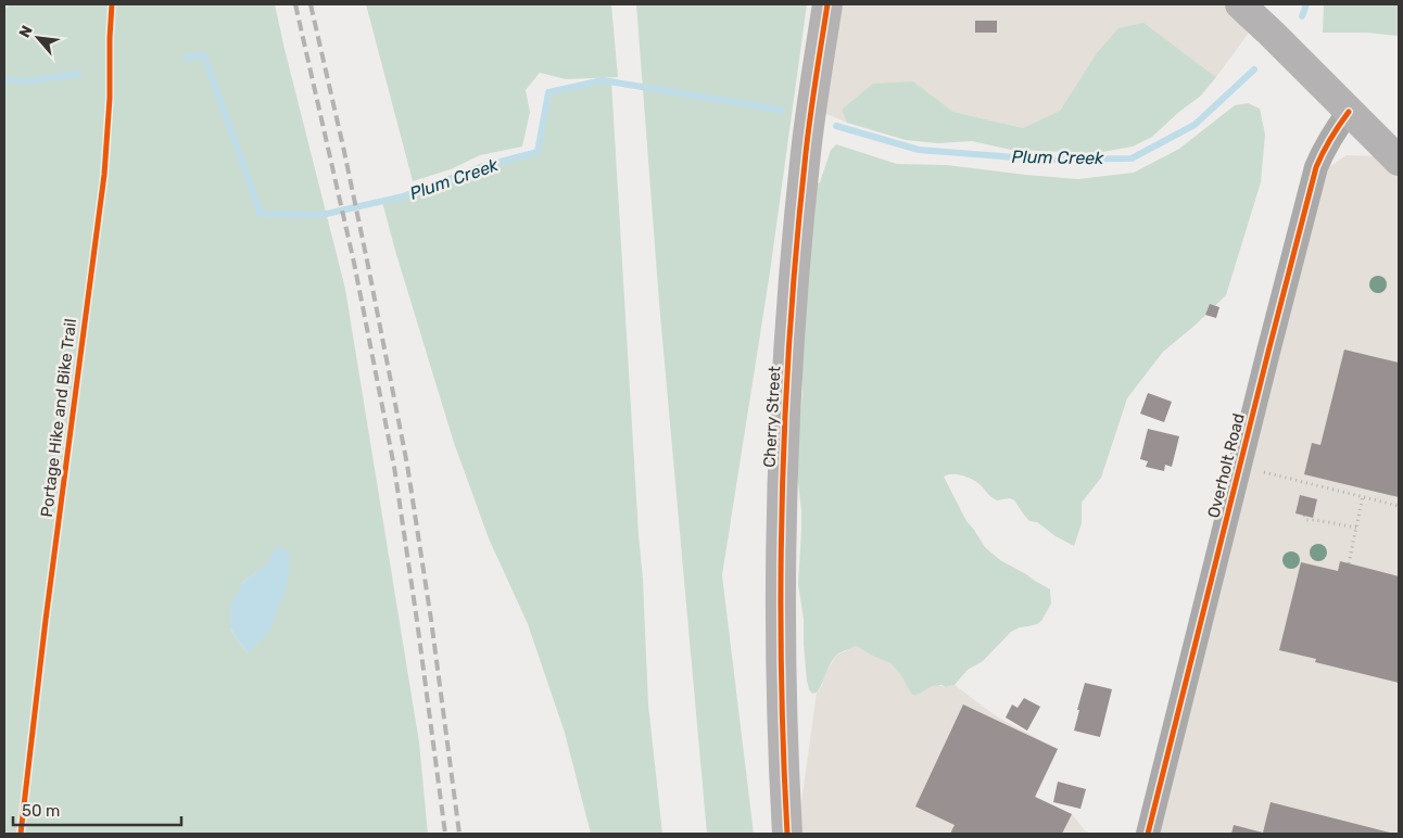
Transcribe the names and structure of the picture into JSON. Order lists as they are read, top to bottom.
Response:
{
  "streets": {
    "street": ["Cherry Street", "Overholt Road"],
    "cycle path": ["Portage Hike and Bike Trail"]
  },
  "water": ["Plum Creek"],
  "scale_bar": "50 m",
  "north": "top left"
}
